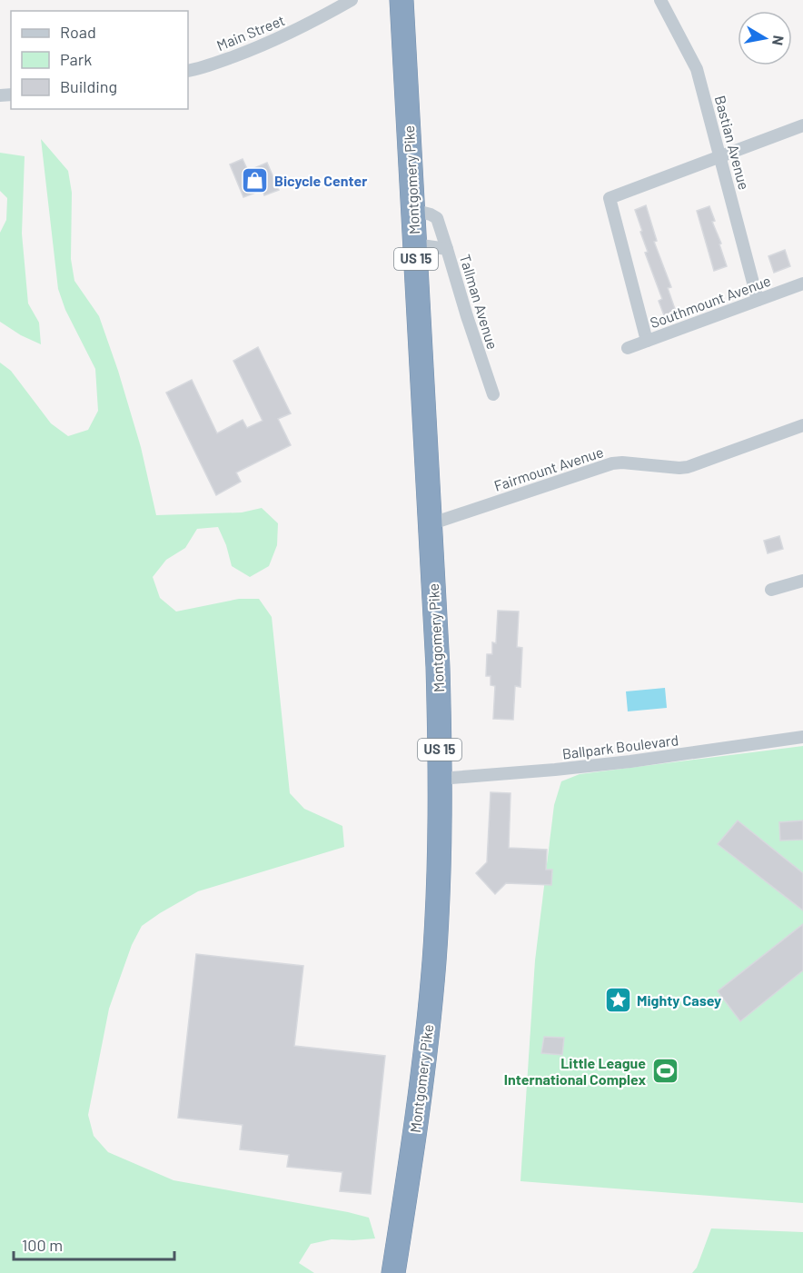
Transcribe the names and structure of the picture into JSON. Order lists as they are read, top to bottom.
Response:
{
  "streets": {
    "highway": ["Montgomery Pike", "US 15"],
    "street": [
      "Main Street",
      "Bastian Avenue",
      "Tallman Avenue",
      "Southmount Avenue",
      "Fairmount Avenue",
      "Ballpark Boulevard"
    ]
  },
  "crossings": [
    ["Bastian Avenue", "Southmount Avenue"],
    ["Montgomery Pike", "Tallman Avenue"],
    ["Montgomery Pike", "Fairmount Avenue"],
    ["Montgomery Pike", "Ballpark Boulevard"]
  ],
  "places": {
    "shop": ["Bicycle Center"],
    "place": ["Mighty Casey"],
    "sports": ["Little League International Complex"]
  },
  "legend": ["Road", "Park", "Building"],
  "scale_bar": "100 m",
  "north": "right"
}
